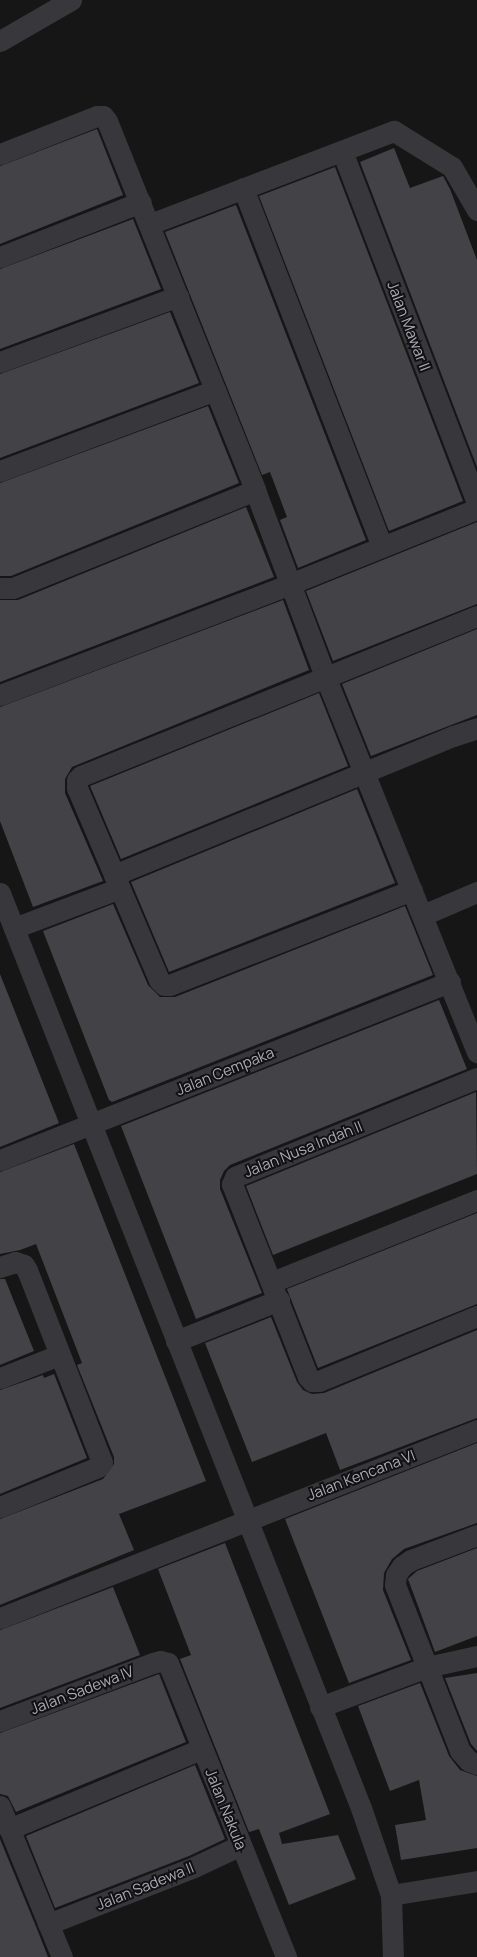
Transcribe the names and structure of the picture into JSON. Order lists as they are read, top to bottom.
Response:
{
  "streets": {
    "street": [
      "Jalan Mawar II",
      "Jalan Cempaka",
      "Jalan Nusa Indah II",
      "Jalan Kencana VI",
      "Jalan Sadewa IV",
      "Jalan Nakula",
      "Jalan Sadewa II"
    ]
  },
  "crossings": [
    ["Jalan Sadewa IV", "Jalan Nakula"],
    ["Jalan Nakula", "Jalan Sadewa II"]
  ]
}
